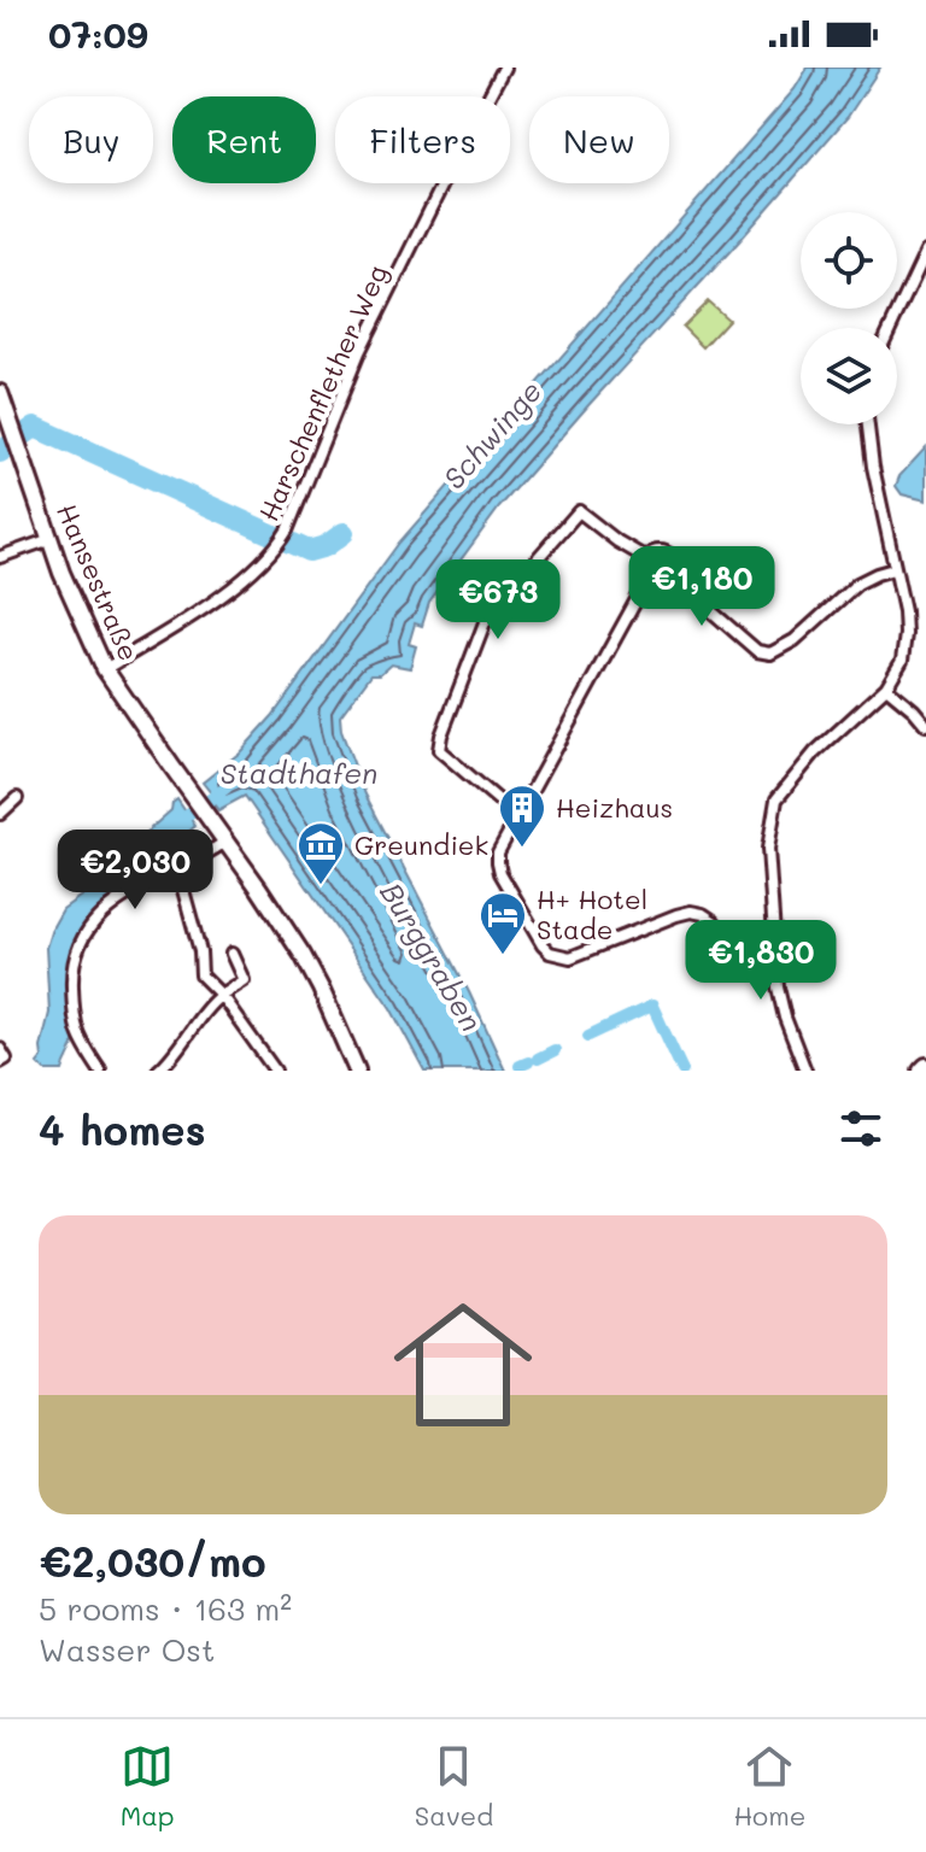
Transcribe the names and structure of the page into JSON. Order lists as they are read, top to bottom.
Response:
{
  "streets": {
    "main road": ["Hansestraße"],
    "street": ["Harschenflether Weg"]
  },
  "crossings": [
    ["Harschenflether Weg", "Hansestraße"]
  ],
  "water": ["Schwinge", "Stadthafen", "Burggraben"],
  "places": {
    "building": ["Heizhaus"],
    "museum": ["Greundiek"],
    "hotel": ["H+ Hotel Stade"]
  },
  "page": {
    "status": "07:09",
    "chip": [
      "Buy",
      "Rent",
      "Filters",
      "New"
    ],
    "price": [
      "€1,180",
      "€673",
      "€2,030",
      "€1,830"
    ],
    "heading": "4 homes",
    "list": [
      {
        "name": "€2,030/mo",
        "note": "5 rooms · 163 m² · Wasser Ost"
      }
    ],
    "tabs": ["Map", "Saved", "Home"]
  }
}
